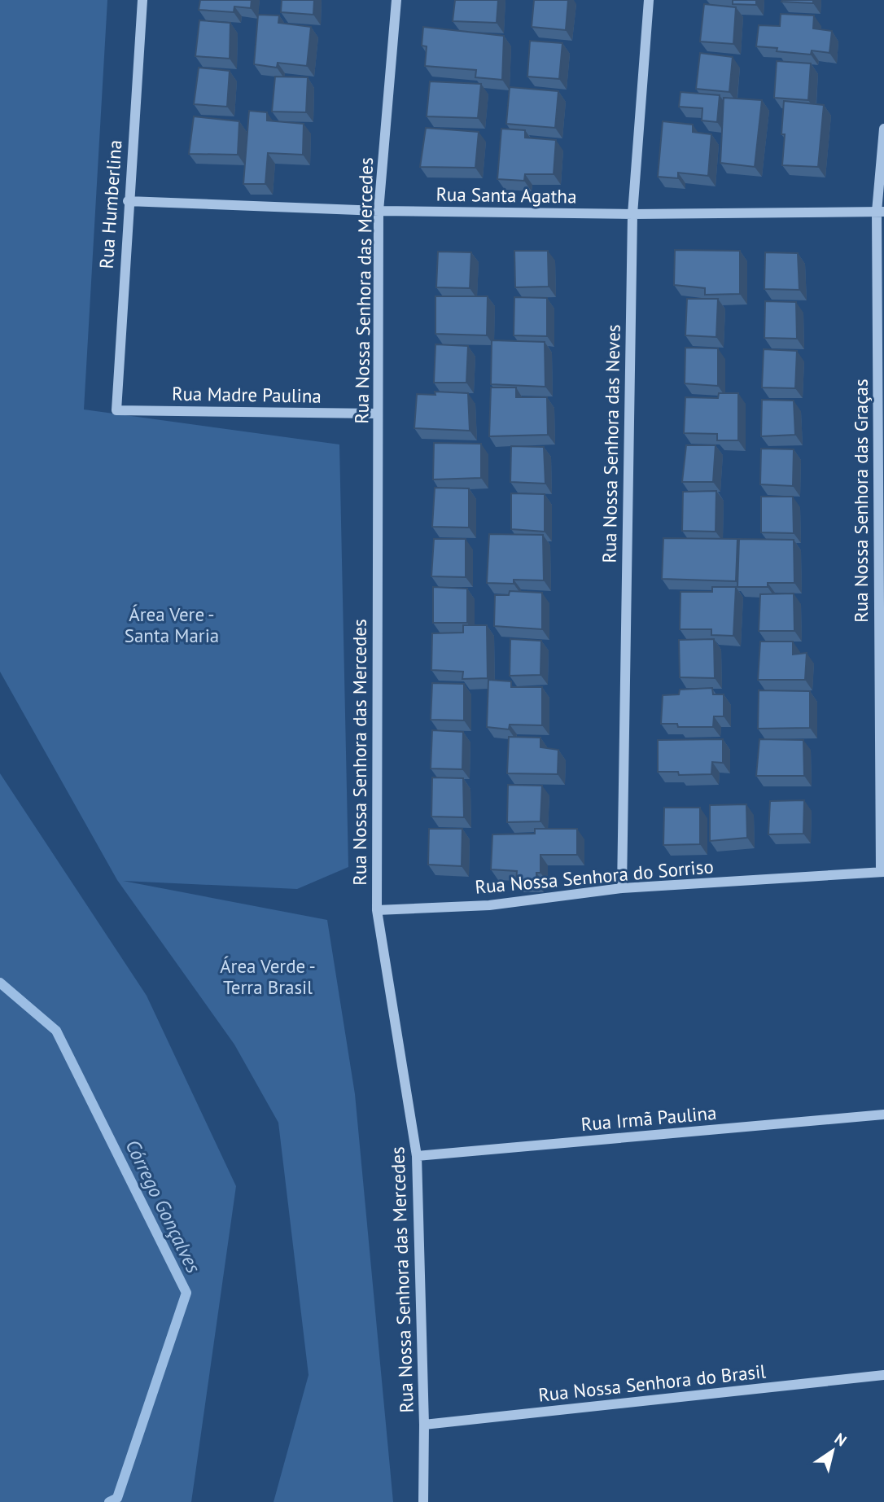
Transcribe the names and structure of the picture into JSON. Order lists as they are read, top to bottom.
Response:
{
  "streets": {
    "street": [
      "Rua Santa Agatha",
      "Rua Humberlina",
      "Rua Nossa Senhora das Mercedes",
      "Rua Madre Paulina",
      "Rua Nossa Senhora das Neves",
      "Rua Nossa Senhora das Graças",
      "Rua Nossa Senhora do Sorriso",
      "Rua Irmã Paulina",
      "Rua Nossa Senhora do Brasil"
    ]
  },
  "crossings": [
    ["Rua Santa Agatha", "Rua Humberlina"],
    ["Rua Santa Agatha", "Rua Nossa Senhora das Mercedes"],
    ["Rua Santa Agatha", "Rua Nossa Senhora das Neves"],
    ["Rua Santa Agatha", "Rua Nossa Senhora das Graças"],
    ["Rua Humberlina", "Rua Madre Paulina"],
    ["Rua Nossa Senhora das Mercedes", "Rua Madre Paulina"],
    ["Rua Nossa Senhora das Mercedes", "Rua Nossa Senhora do Sorriso"],
    ["Rua Nossa Senhora das Mercedes", "Rua Irmã Paulina"],
    ["Rua Nossa Senhora das Mercedes", "Rua Nossa Senhora do Brasil"],
    ["Rua Nossa Senhora das Neves", "Rua Nossa Senhora do Sorriso"],
    ["Rua Nossa Senhora das Graças", "Rua Nossa Senhora do Sorriso"]
  ],
  "water": ["Córrego Gonçalves"],
  "parks": ["Área Vere - Santa Maria", "Área Verde - Terra Brasil"],
  "north": "top right"
}
